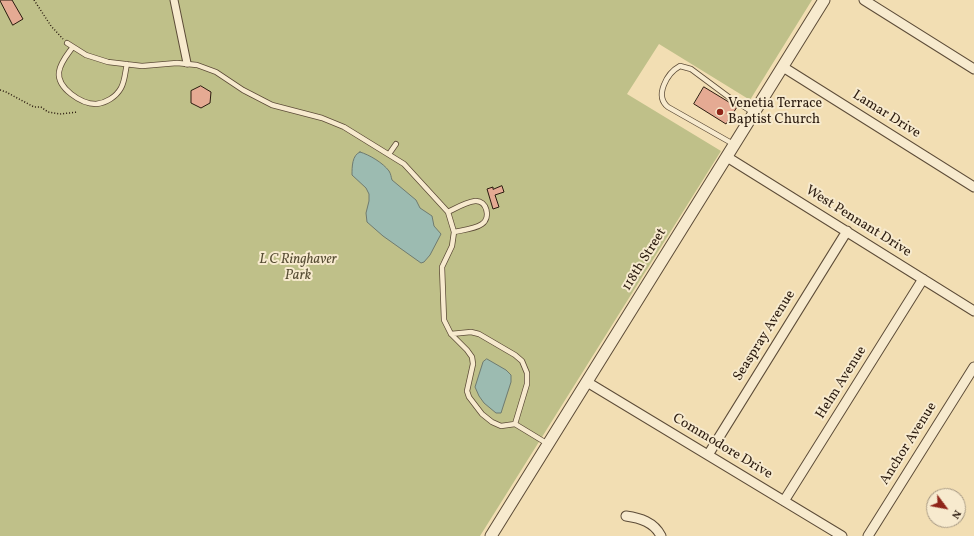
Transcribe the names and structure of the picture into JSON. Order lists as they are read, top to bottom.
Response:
{
  "streets": {
    "street": [
      "Lamar Drive",
      "West Pennant Drive",
      "118th Street",
      "Seaspray Avenue",
      "Helm Avenue",
      "Anchor Avenue",
      "Commodore Drive"
    ]
  },
  "crossings": [
    ["Lamar Drive", "118th Street"],
    ["West Pennant Drive", "118th Street"],
    ["West Pennant Drive", "Seaspray Avenue"],
    ["West Pennant Drive", "Helm Avenue"],
    ["118th Street", "Commodore Drive"],
    ["Seaspray Avenue", "Commodore Drive"],
    ["Helm Avenue", "Commodore Drive"]
  ],
  "parks": ["L C Ringhaver Park"],
  "places": ["Venetia Terrace Baptist Church"],
  "north": "bottom right"
}
